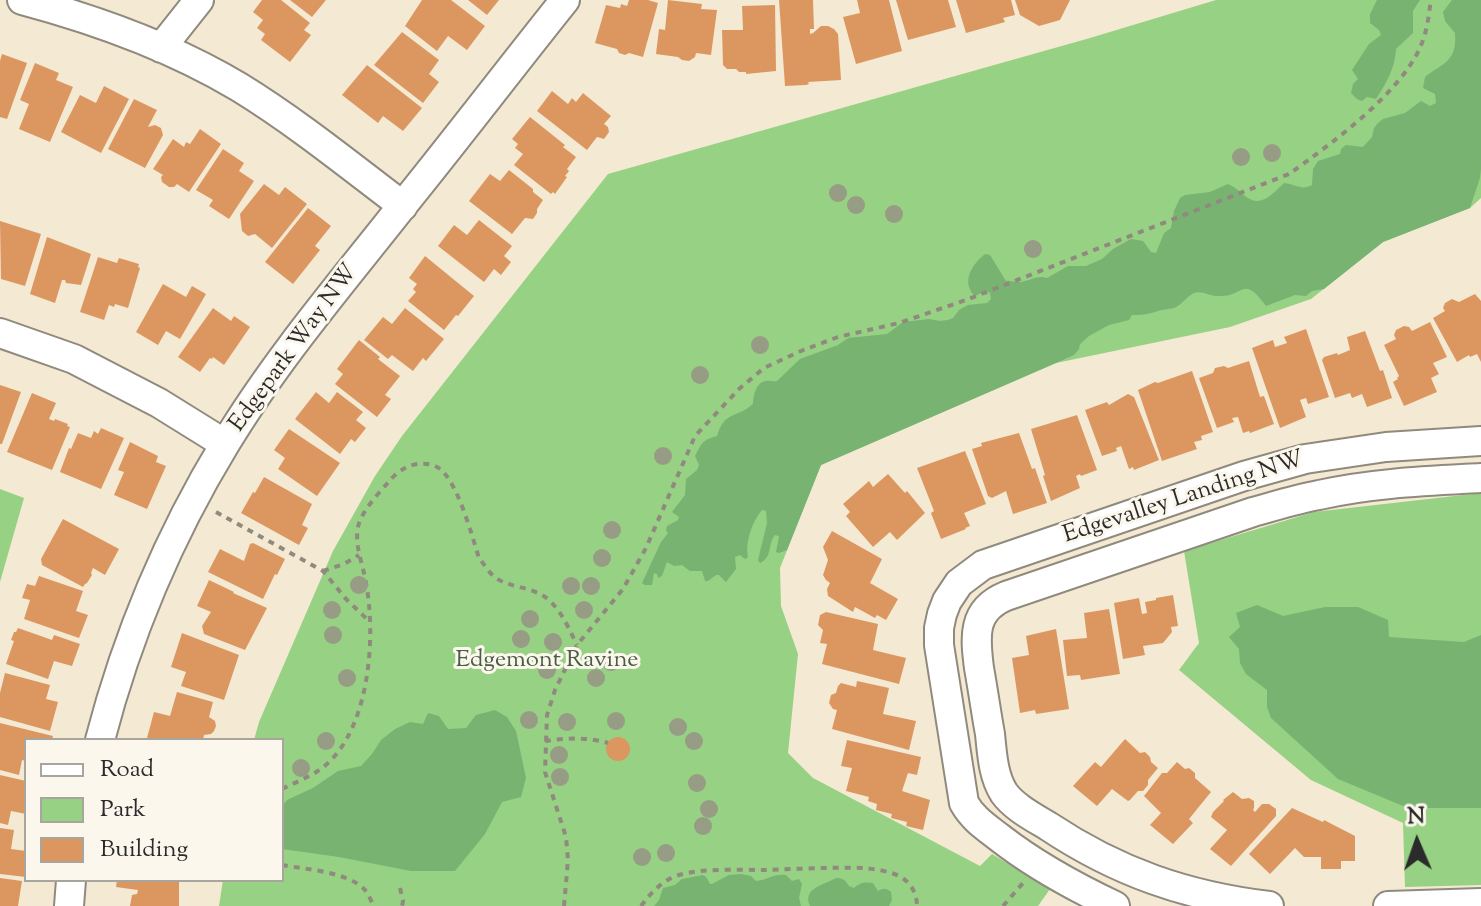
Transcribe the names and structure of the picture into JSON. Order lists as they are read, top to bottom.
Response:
{
  "streets": {
    "street": ["Edgepark Way NW", "Edgevalley Landing NW"]
  },
  "parks": ["Edgemont Ravine"],
  "legend": ["Road", "Park", "Building"],
  "north": "top"
}
